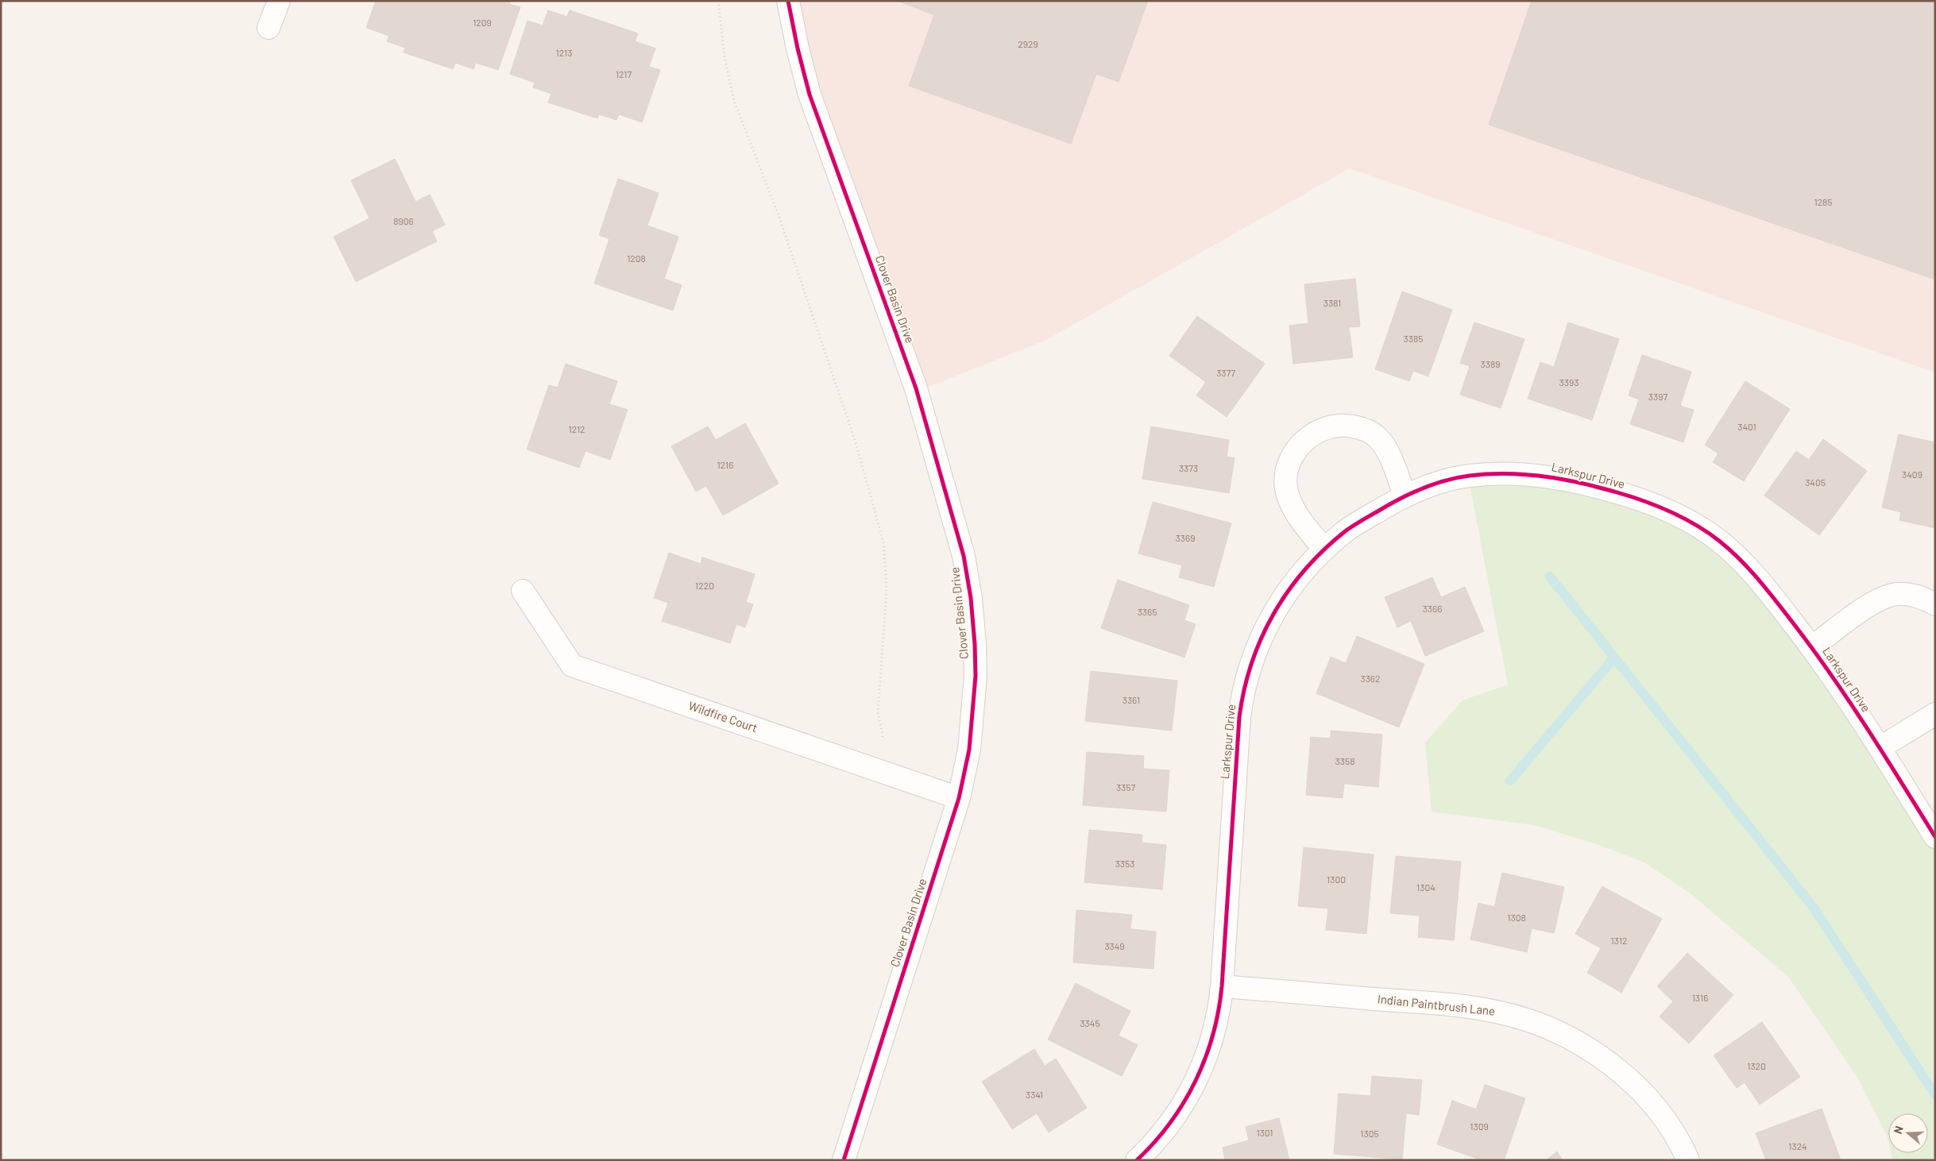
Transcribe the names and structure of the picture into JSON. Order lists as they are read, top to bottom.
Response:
{
  "streets": {
    "street": [
      "Clover Basin Drive",
      "Larkspur Drive",
      "Wildfire Court",
      "Indian Paintbrush Lane"
    ]
  },
  "crossings": [
    ["Clover Basin Drive", "Wildfire Court"],
    ["Larkspur Drive", "Indian Paintbrush Lane"]
  ],
  "house_numbers": [
    "1209",
    "2929",
    "1213",
    "1217",
    "1285",
    "8906",
    "1208",
    "3381",
    "3385",
    "3389",
    "3377",
    "3393",
    "3397",
    "3401",
    "1212",
    "1216",
    "3373",
    "3409",
    "3405",
    "3369",
    "1220",
    "3366",
    "3365",
    "3362",
    "3361",
    "3358",
    "3357",
    "3353",
    "1300",
    "1304",
    "1308",
    "1312",
    "3349",
    "1316",
    "3345",
    "1320",
    "3341",
    "1309",
    "1301",
    "1305",
    "1324"
  ],
  "north": "left"
}
